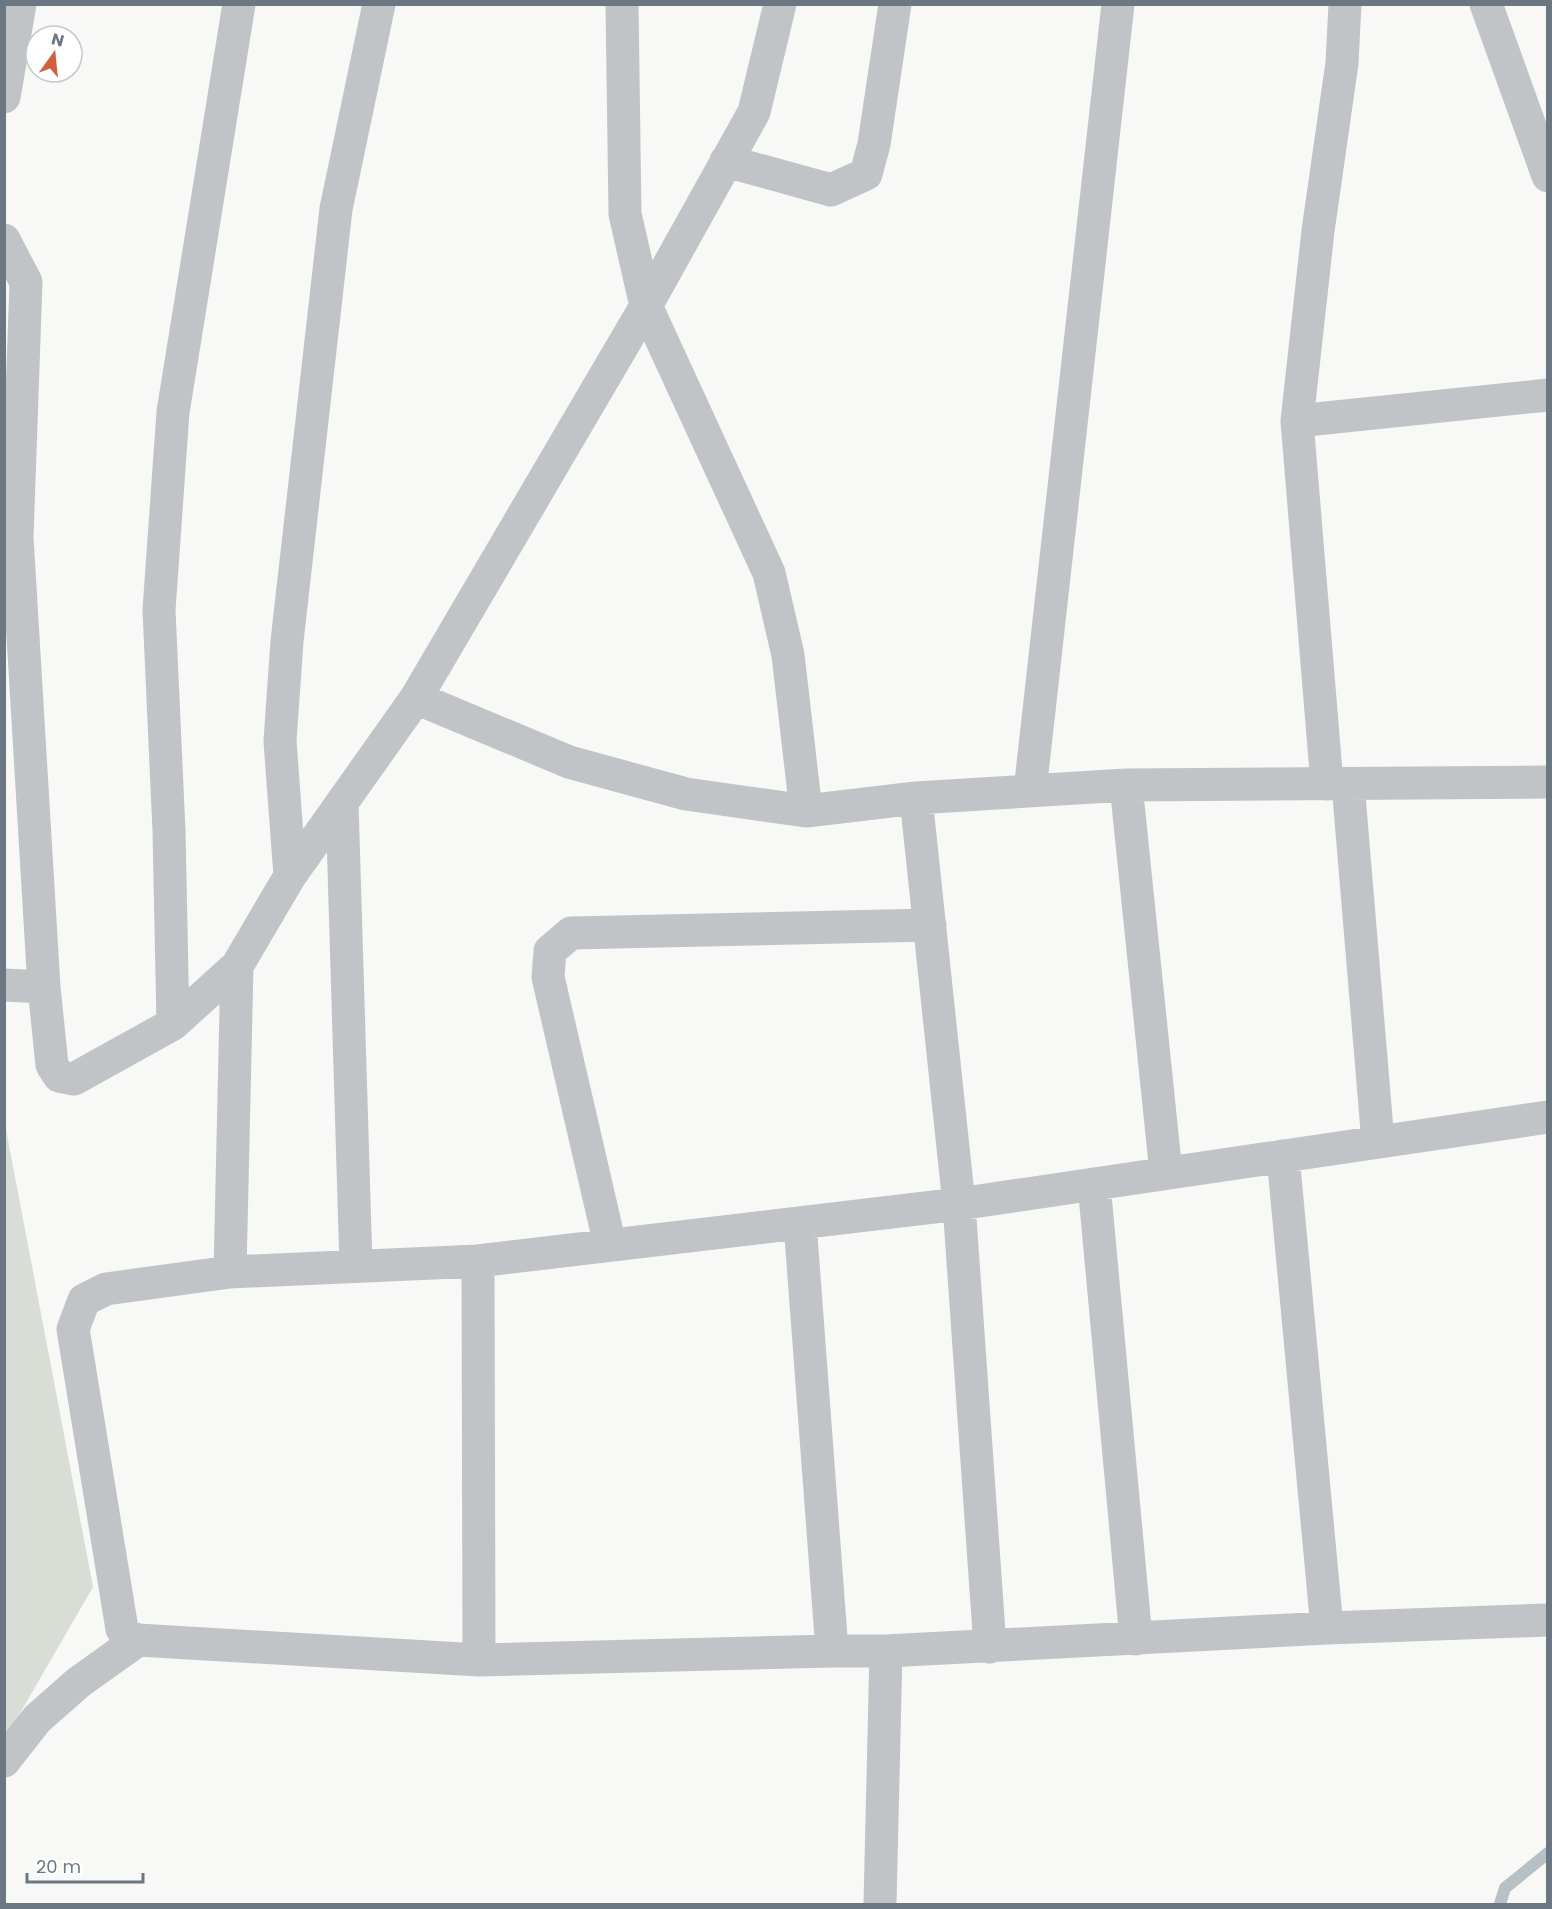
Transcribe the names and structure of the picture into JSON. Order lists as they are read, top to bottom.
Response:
{
  "scale_bar": "20 m",
  "north": "top"
}
